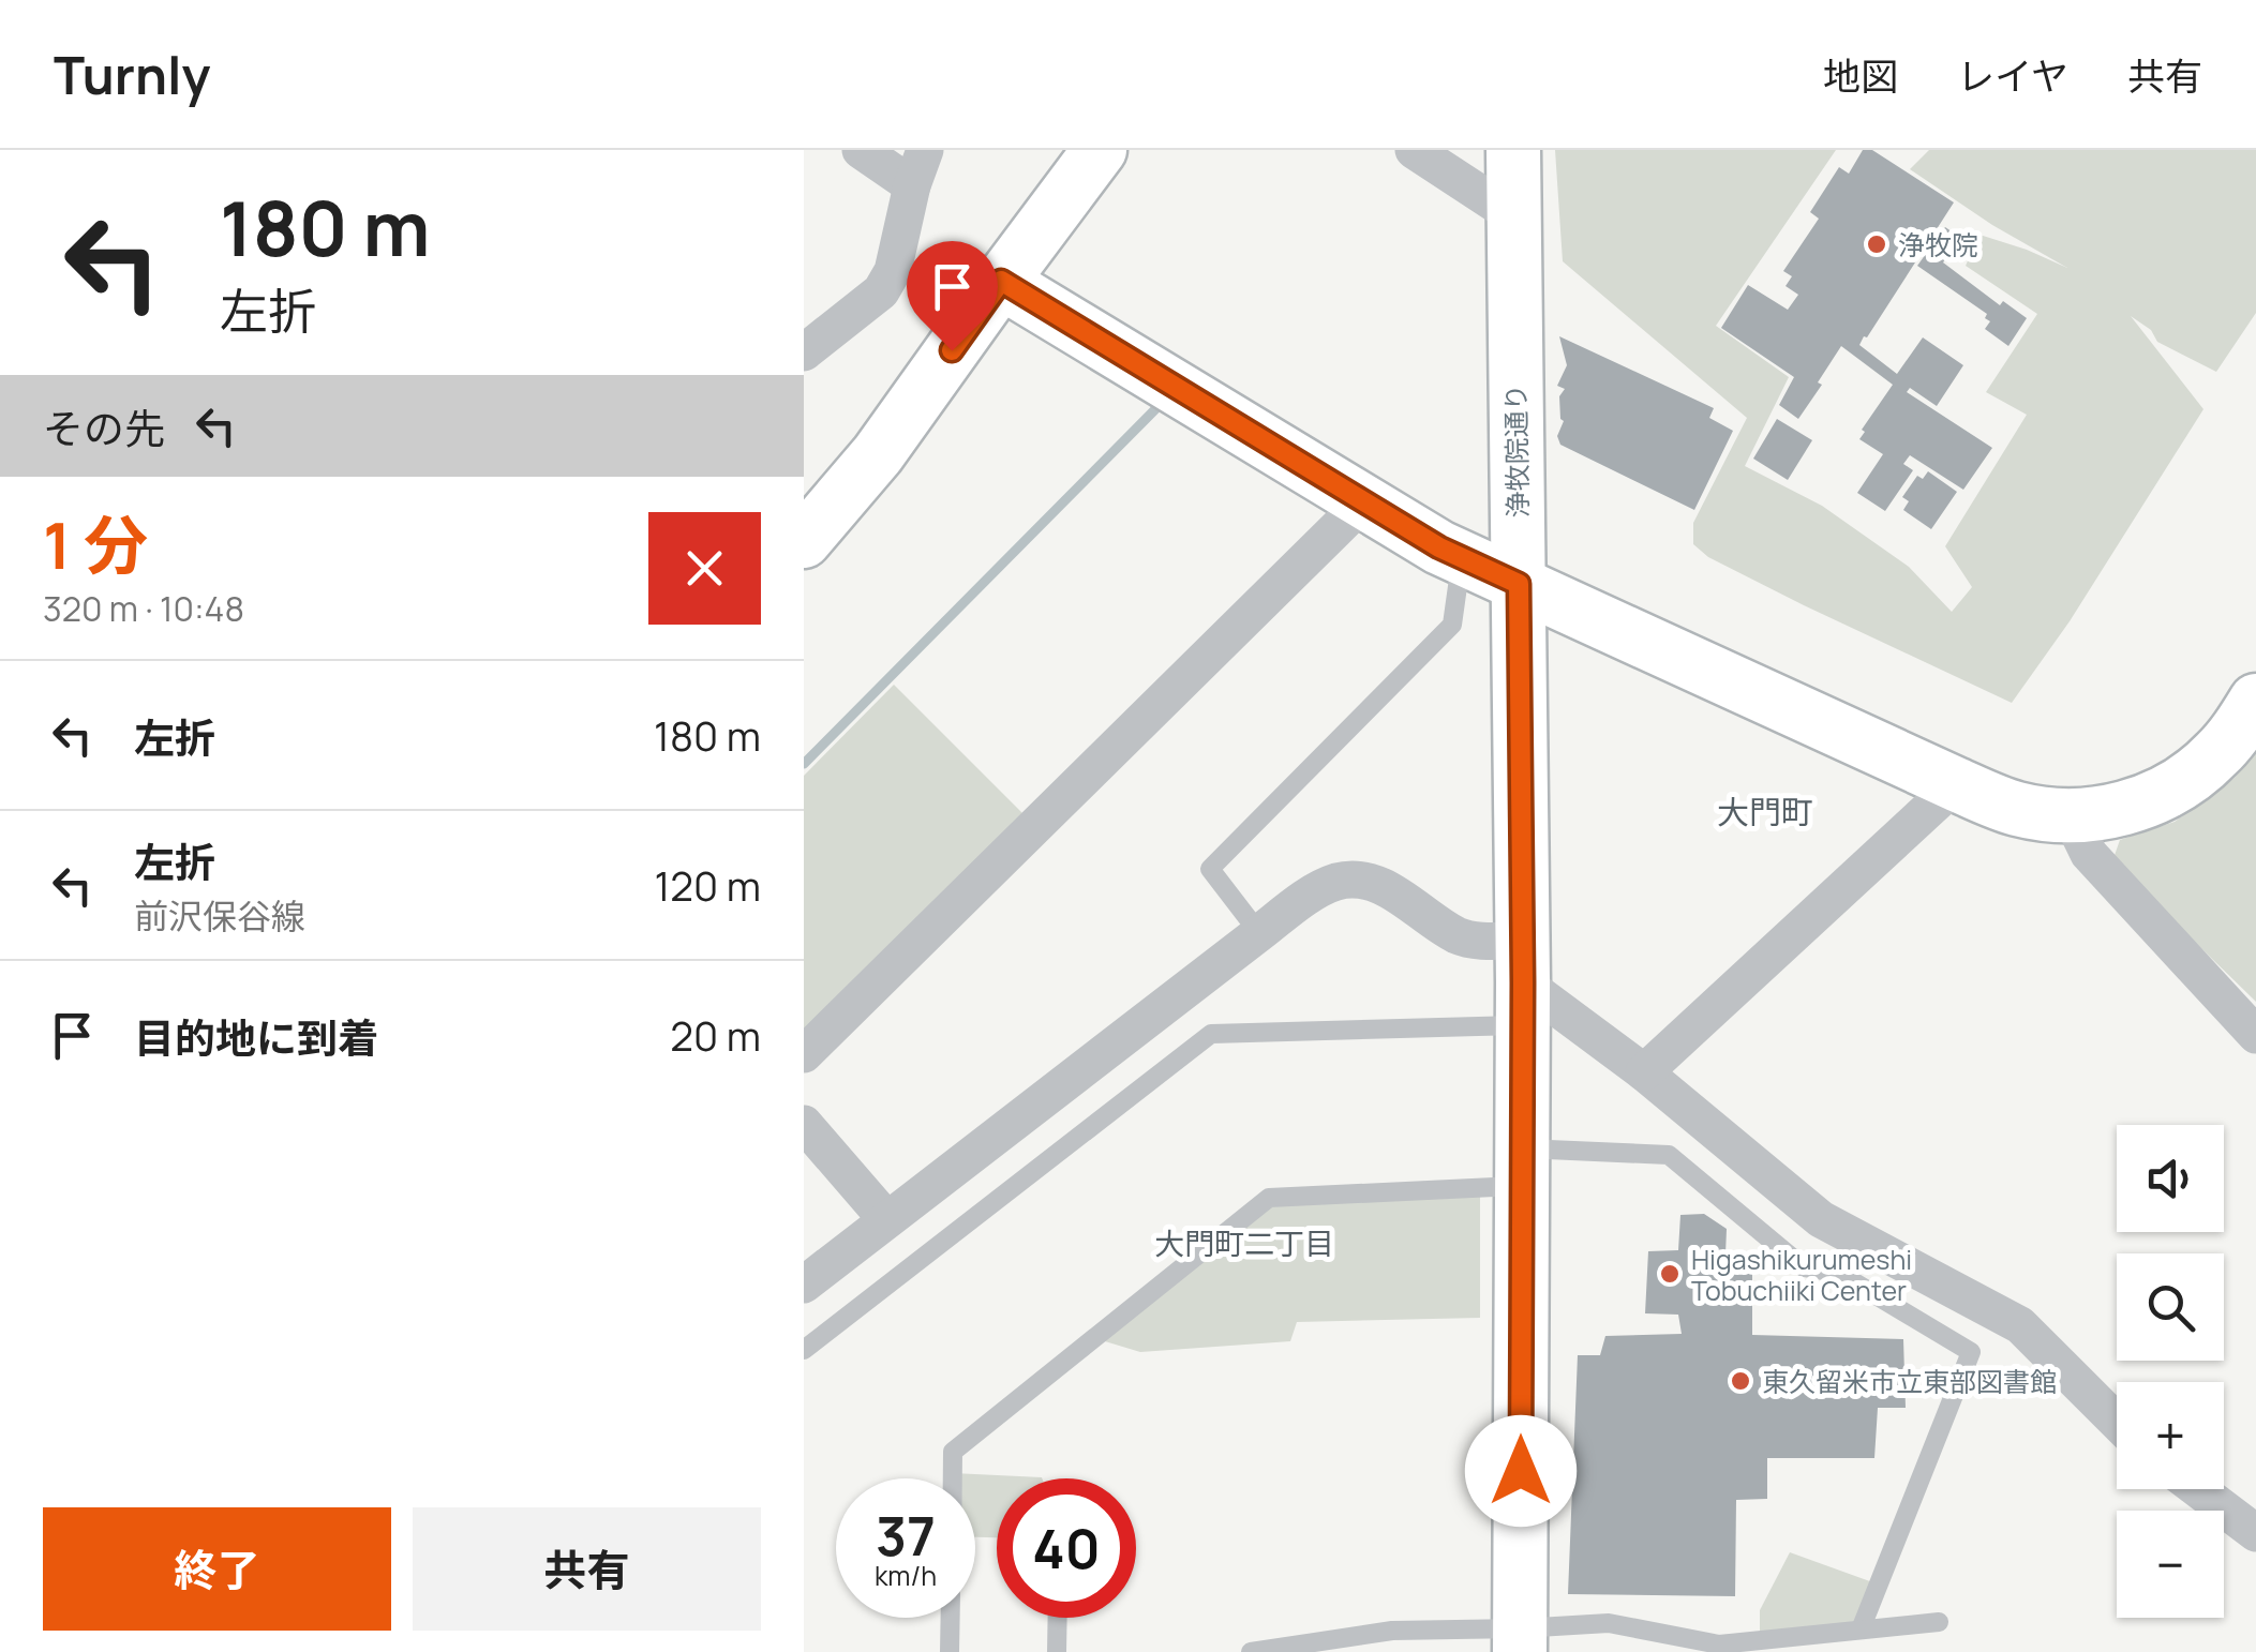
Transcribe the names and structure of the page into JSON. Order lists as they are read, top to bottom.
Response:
{
  "streets": {
    "street": ["浄牧院通り"]
  },
  "districts": ["大門町", "大門町二丁目"],
  "places": ["浄牧院", "Higashikurumeshi Tobuchiiki Center", "東久留米市立東部図書館"],
  "page": {
    "header": "Turnly",
    "nav": ["地図", "レイヤ", "共有"],
    "turn": ["180 m", "左折"],
    "then": "その先",
    "heading": ["1 分", "320 m · 10:48"],
    "list": [
      {
        "name": "左折",
        "value": "180 m"
      },
      {
        "name": "左折",
        "note": "前沢保谷線",
        "value": "120 m"
      },
      {
        "name": "目的地に到着",
        "value": "20 m"
      }
    ],
    "map_buttons": ["+", "−"],
    "speed": "37 km/h",
    "limit": "40",
    "buttons": ["終了", "共有"]
  }
}
